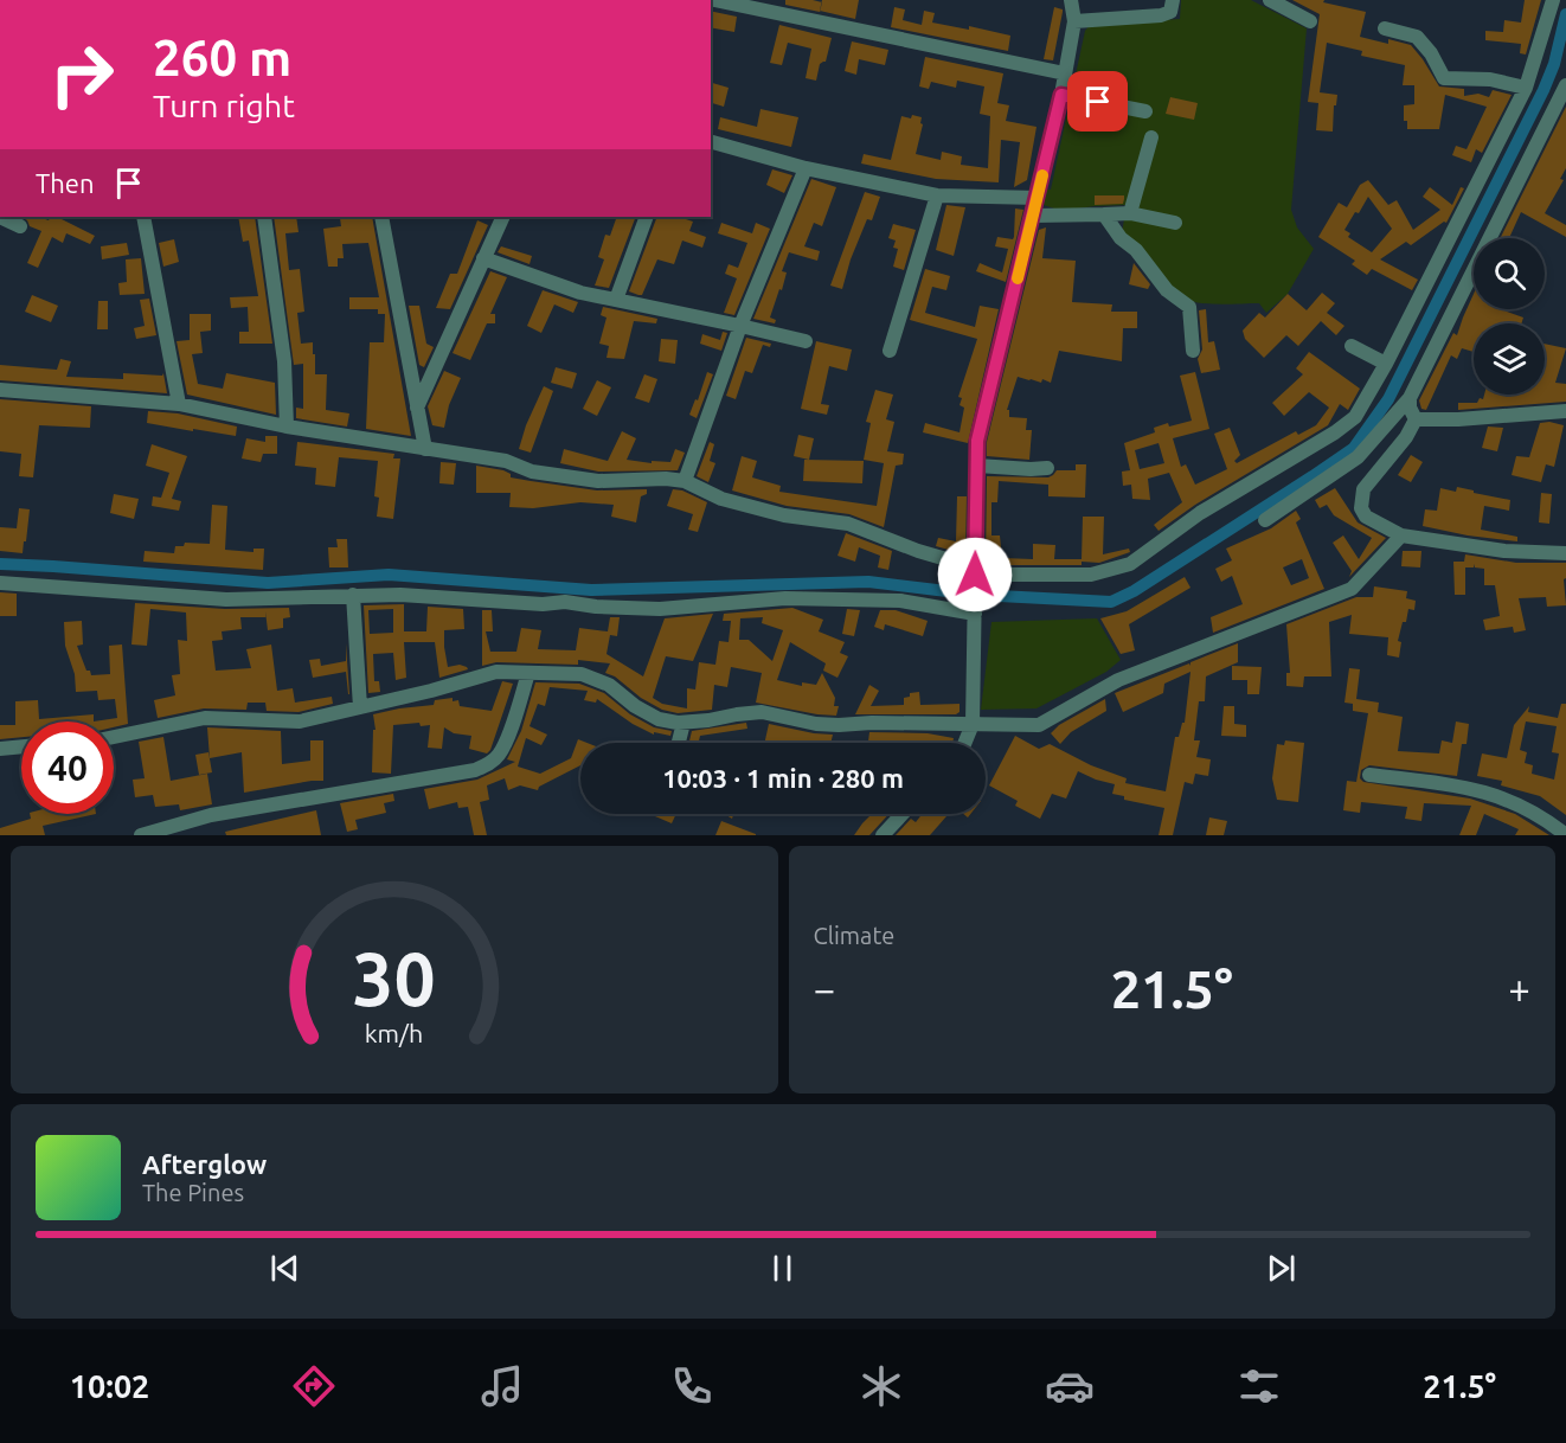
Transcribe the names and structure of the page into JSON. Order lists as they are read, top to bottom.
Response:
{
  "page": {
    "turn": ["260 m", "Turn right"],
    "then": "Then",
    "limit": "40",
    "trip": "10:03 · 1 min · 280 m",
    "tile": "Climate",
    "heat": ["−", "21.5°", "+"],
    "song": ["Afterglow", "The Pines"],
    "tabs": ["10:02", "21.5°"],
    "gauge": ["30", "km/h"]
  }
}
